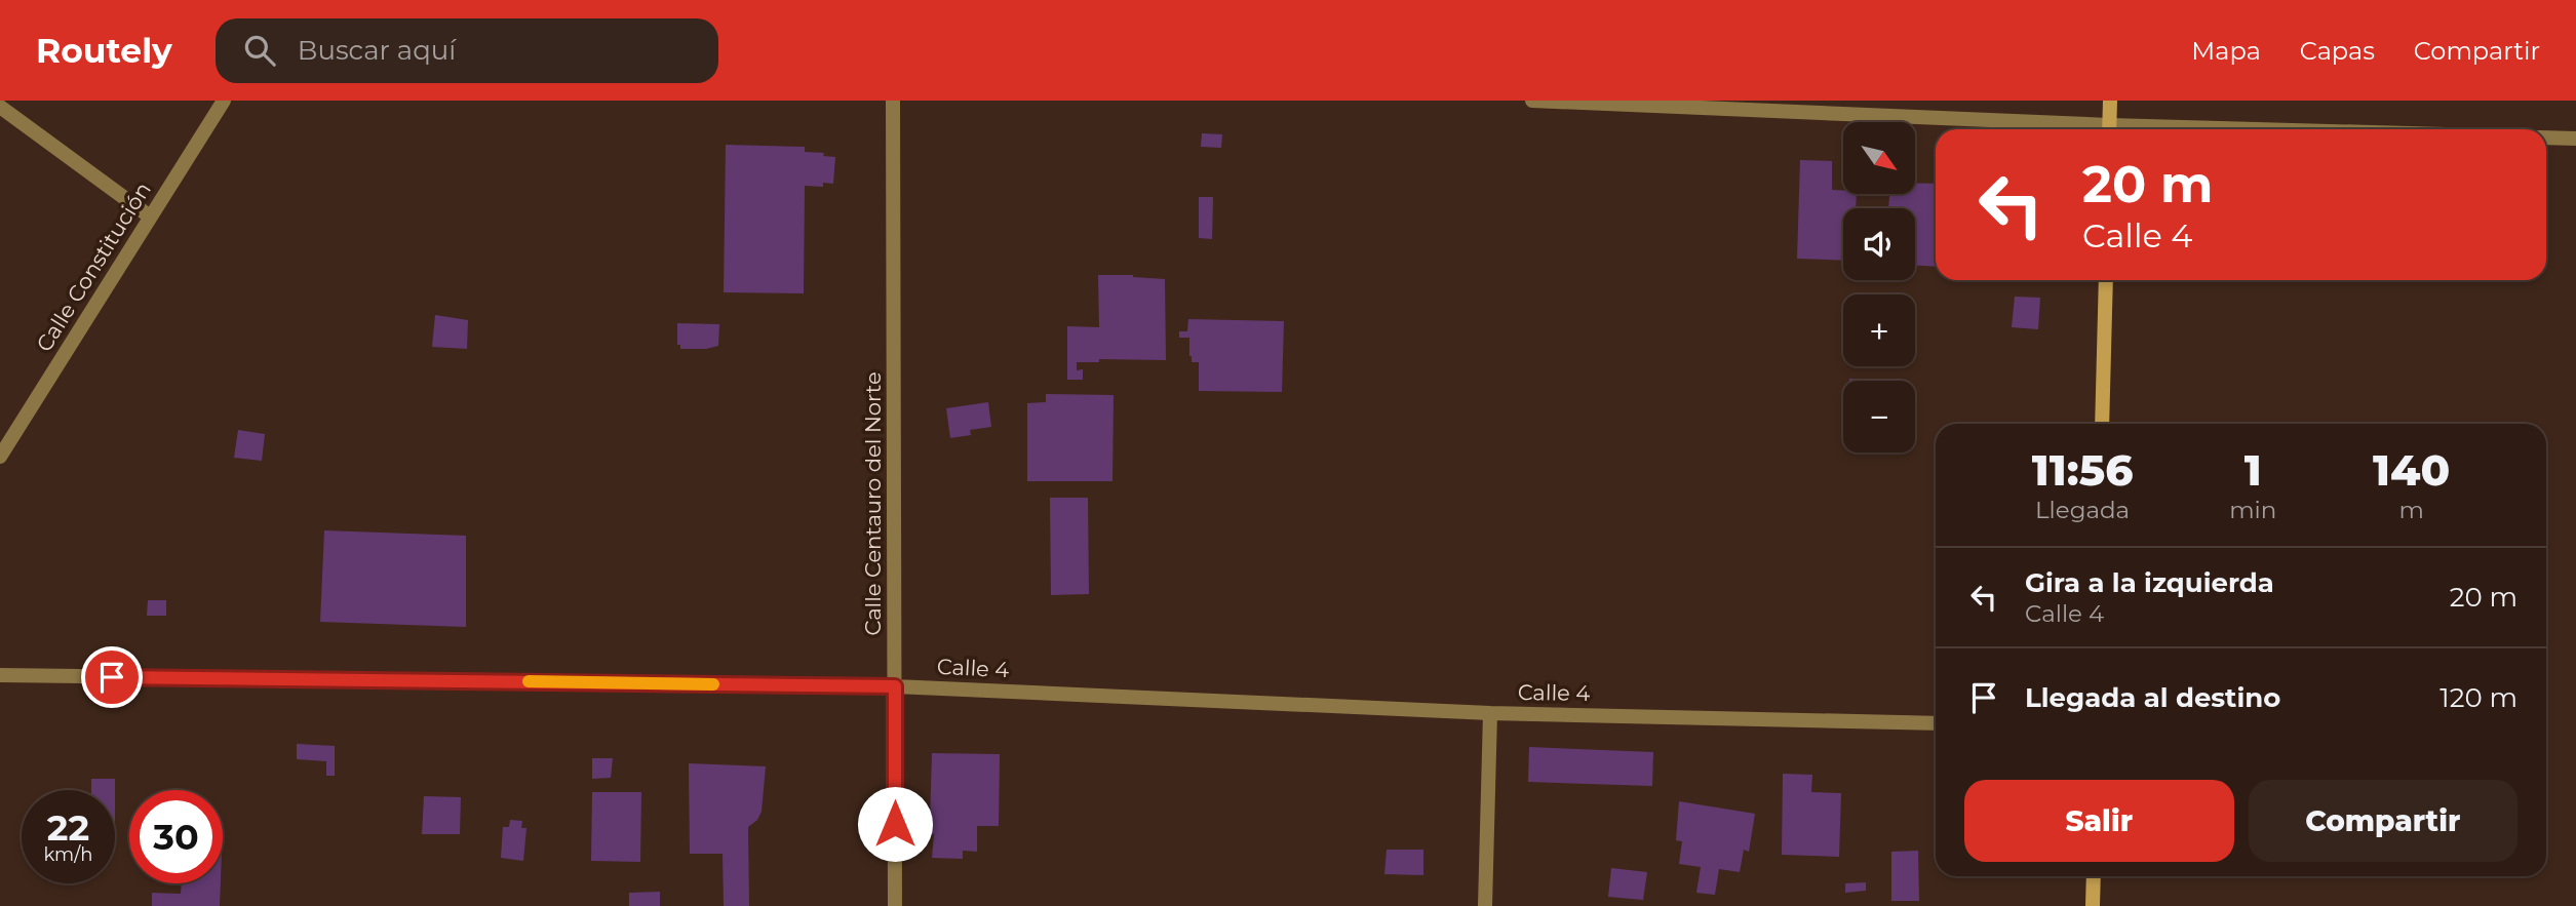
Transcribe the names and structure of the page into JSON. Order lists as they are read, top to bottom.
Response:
{
  "streets": {
    "street": ["Calle Constitución", "Calle Centauro del Norte", "Calle 4"]
  },
  "crossings": [
    ["Calle Centauro del Norte", "Calle 4"]
  ],
  "north": "bottom right",
  "page": {
    "header": "Routely",
    "search": "Buscar aquí",
    "nav": ["Mapa", "Capas", "Compartir"],
    "map_buttons": ["+", "−"],
    "turn": ["20 m", "Calle 4"],
    "eta": [
      "11:56",
      "Llegada",
      "1",
      "min",
      "140",
      "m"
    ],
    "list": [
      {
        "name": "Gira a la izquierda",
        "note": "Calle 4",
        "value": "20 m"
      },
      {
        "name": "Llegada al destino",
        "value": "120 m"
      }
    ],
    "buttons": ["Salir", "Compartir"],
    "speed": "22 km/h",
    "limit": "30"
  }
}
